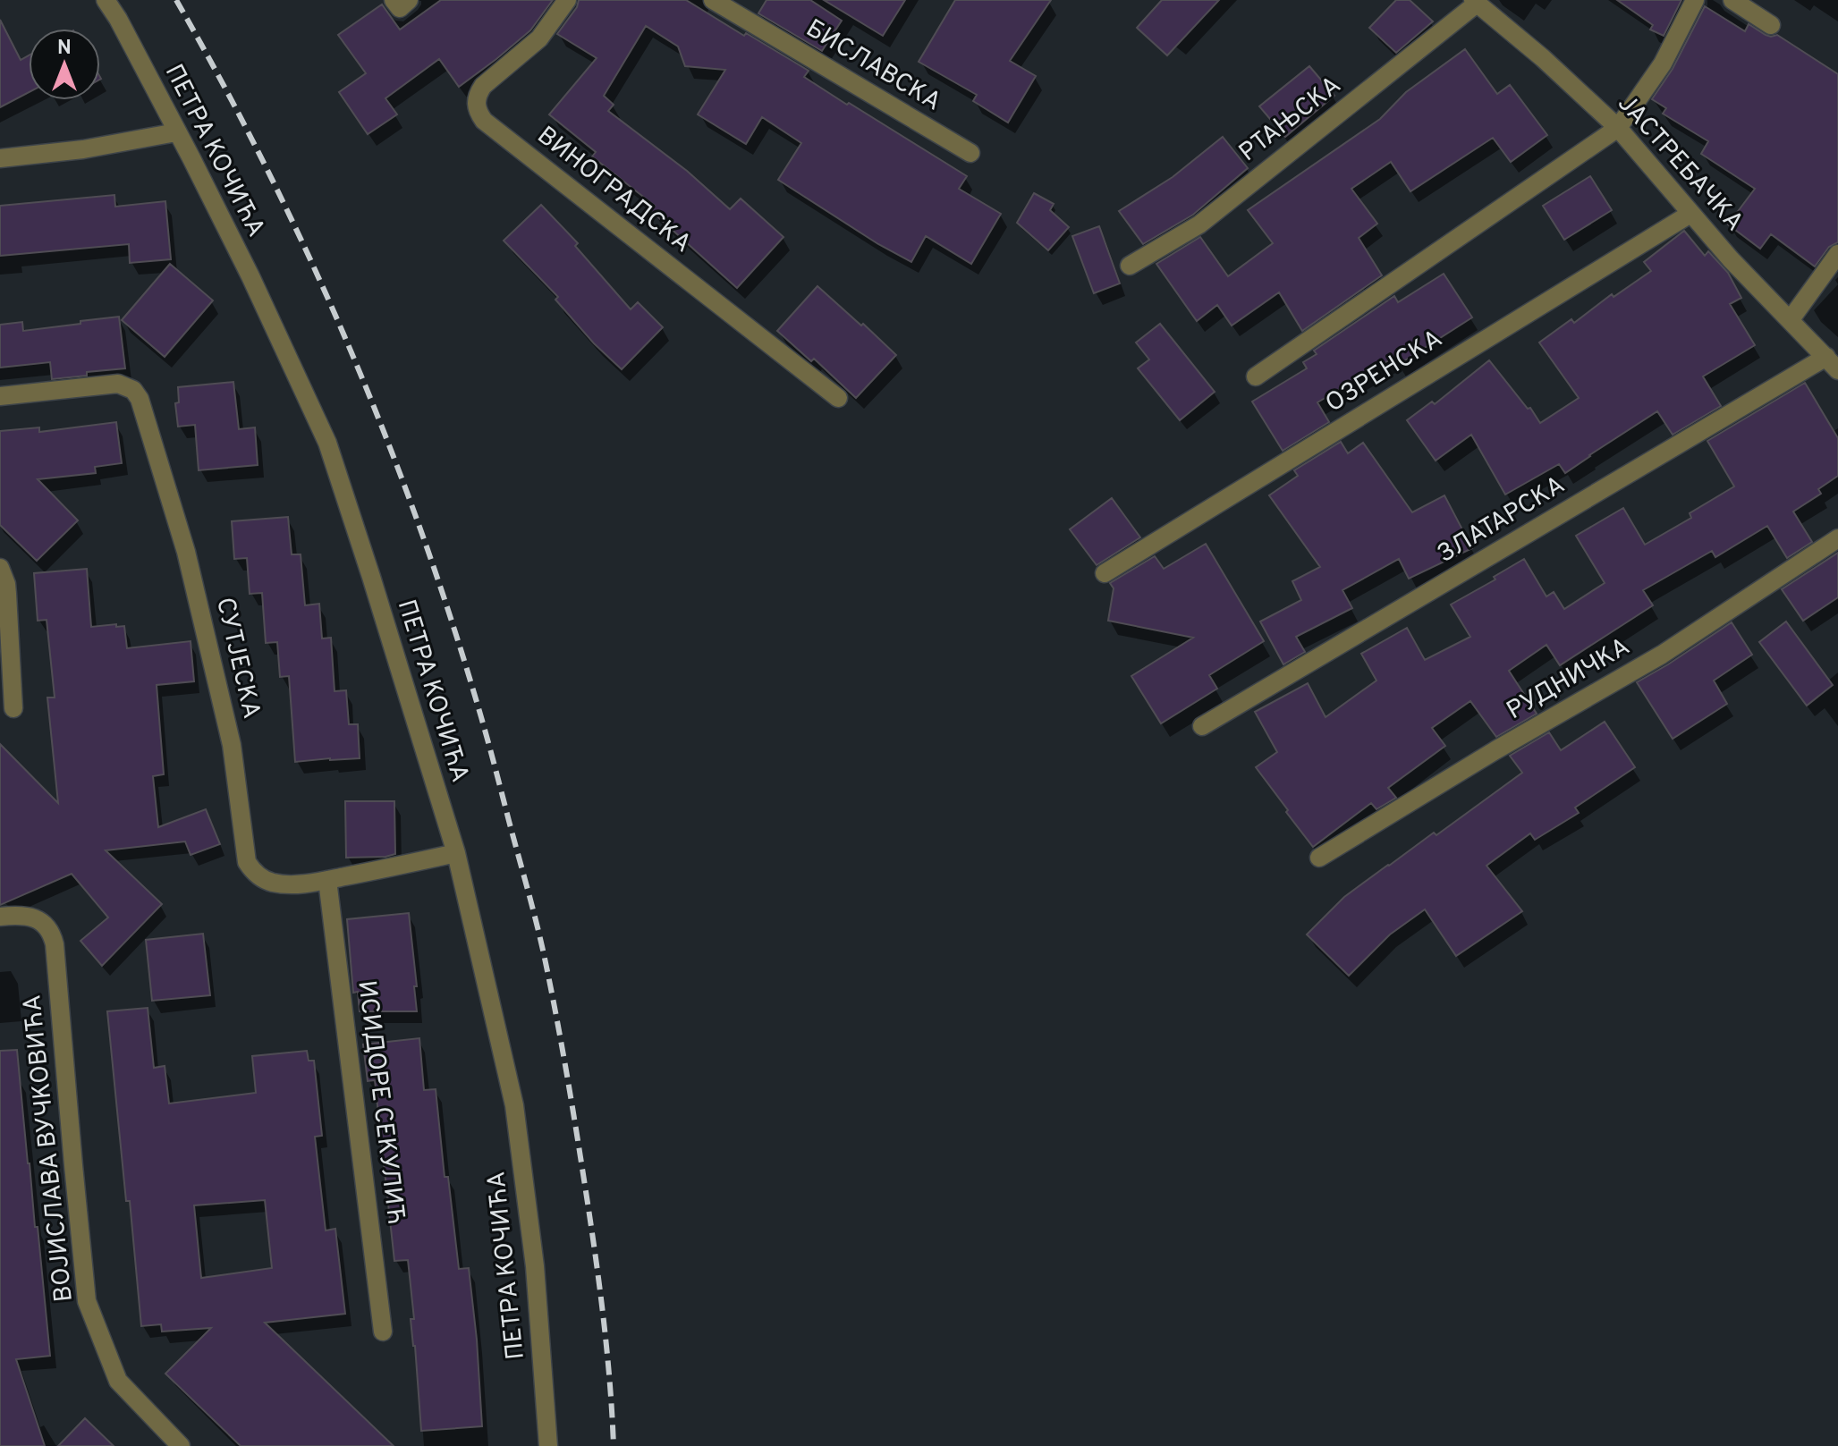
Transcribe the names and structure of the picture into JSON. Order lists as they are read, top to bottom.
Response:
{
  "streets": {
    "street": [
      "БИСЛАВСКА",
      "РТАЊСКА",
      "ПЕТРА КОЧИЋА",
      "ЈАСТРЕБАЧКА",
      "ВИНОГРАДСКА",
      "ОЗРЕНСКА",
      "ЗЛАТАРСКА",
      "СУТЈЕСКА",
      "РУДНИЧКА",
      "ИСИДОРЕ СЕКУЛИЋ",
      "ВОЈИСЛАВА ВУЧКОВИЋА"
    ]
  },
  "crossings": [
    ["РТАЊСКА", "ЈАСТРЕБАЧКА"],
    ["ПЕТРА КОЧИЋА", "СУТЈЕСКА"],
    ["ЈАСТРЕБАЧКА", "ОЗРЕНСКА"],
    ["ЈАСТРЕБАЧКА", "ЗЛАТАРСКА"],
    ["СУТЈЕСКА", "ИСИДОРЕ СЕКУЛИЋ"]
  ],
  "north": "top"
}
